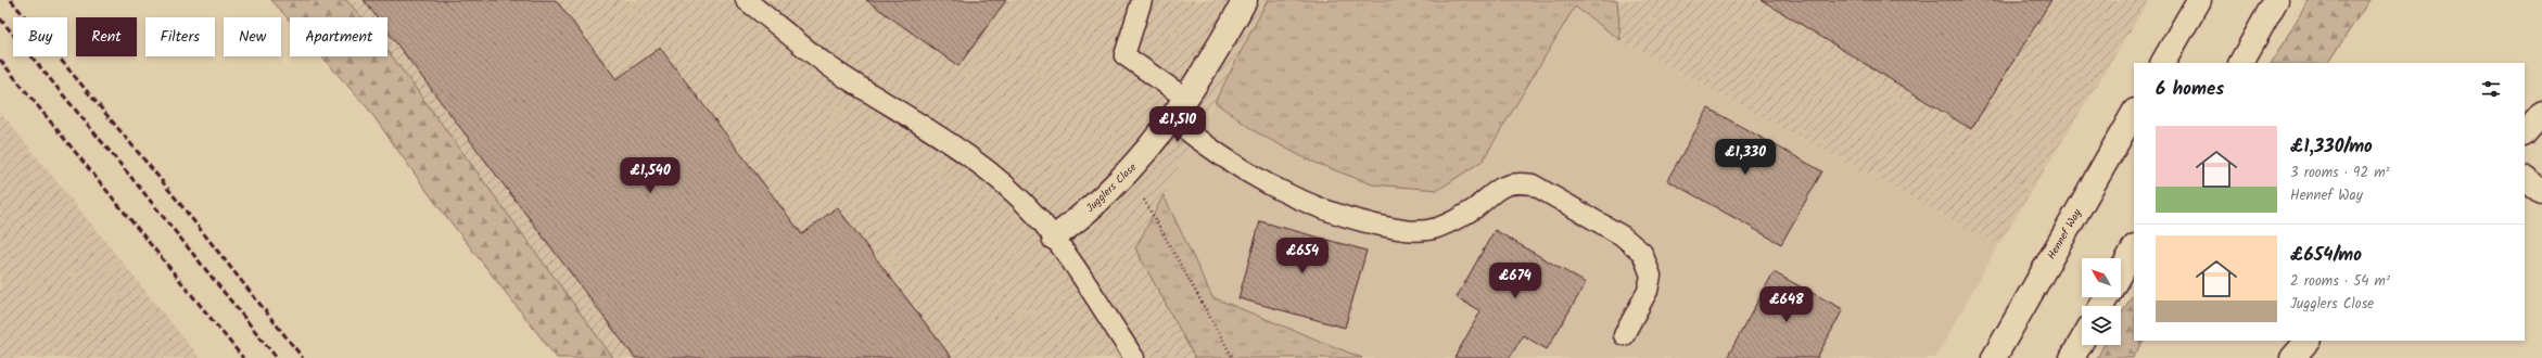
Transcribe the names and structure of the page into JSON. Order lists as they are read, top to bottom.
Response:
{
  "streets": {
    "main road": ["Jugglers Close", "Hennef Way"]
  },
  "north": "top left",
  "page": {
    "chip": [
      "Buy",
      "Rent",
      "Filters",
      "New",
      "Apartment"
    ],
    "heading": "6 homes",
    "price": [
      "£1,510",
      "£1,330",
      "£1,540",
      "£654",
      "£674",
      "£648"
    ],
    "list": [
      {
        "name": "£1,330/mo",
        "note": "3 rooms · 92 m² · Hennef Way"
      },
      {
        "name": "£654/mo",
        "note": "2 rooms · 54 m² · Jugglers Close"
      }
    ]
  }
}
